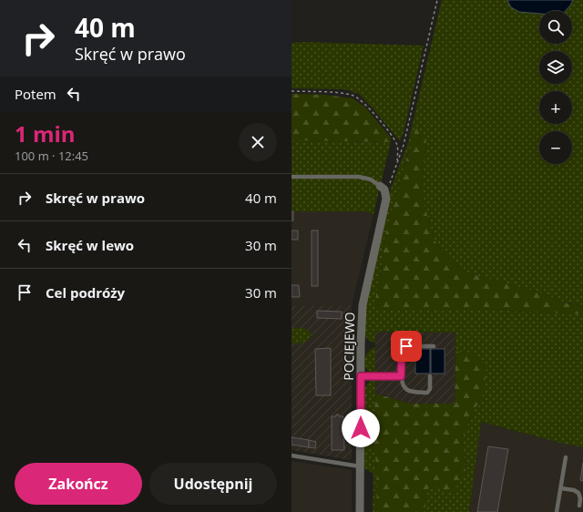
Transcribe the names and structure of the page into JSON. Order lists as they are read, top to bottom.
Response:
{
  "streets": {
    "street": ["POCIEJEWO"]
  },
  "page": {
    "turn": ["40 m", "Skręć w prawo"],
    "map_buttons": ["+", "−"],
    "then": "Potem",
    "heading": ["1 min", "100 m · 12:45"],
    "list": [
      {
        "name": "Skręć w prawo",
        "value": "40 m"
      },
      {
        "name": "Skręć w lewo",
        "value": "30 m"
      },
      {
        "name": "Cel podróży",
        "value": "30 m"
      }
    ],
    "buttons": ["Zakończ", "Udostępnij"]
  }
}
